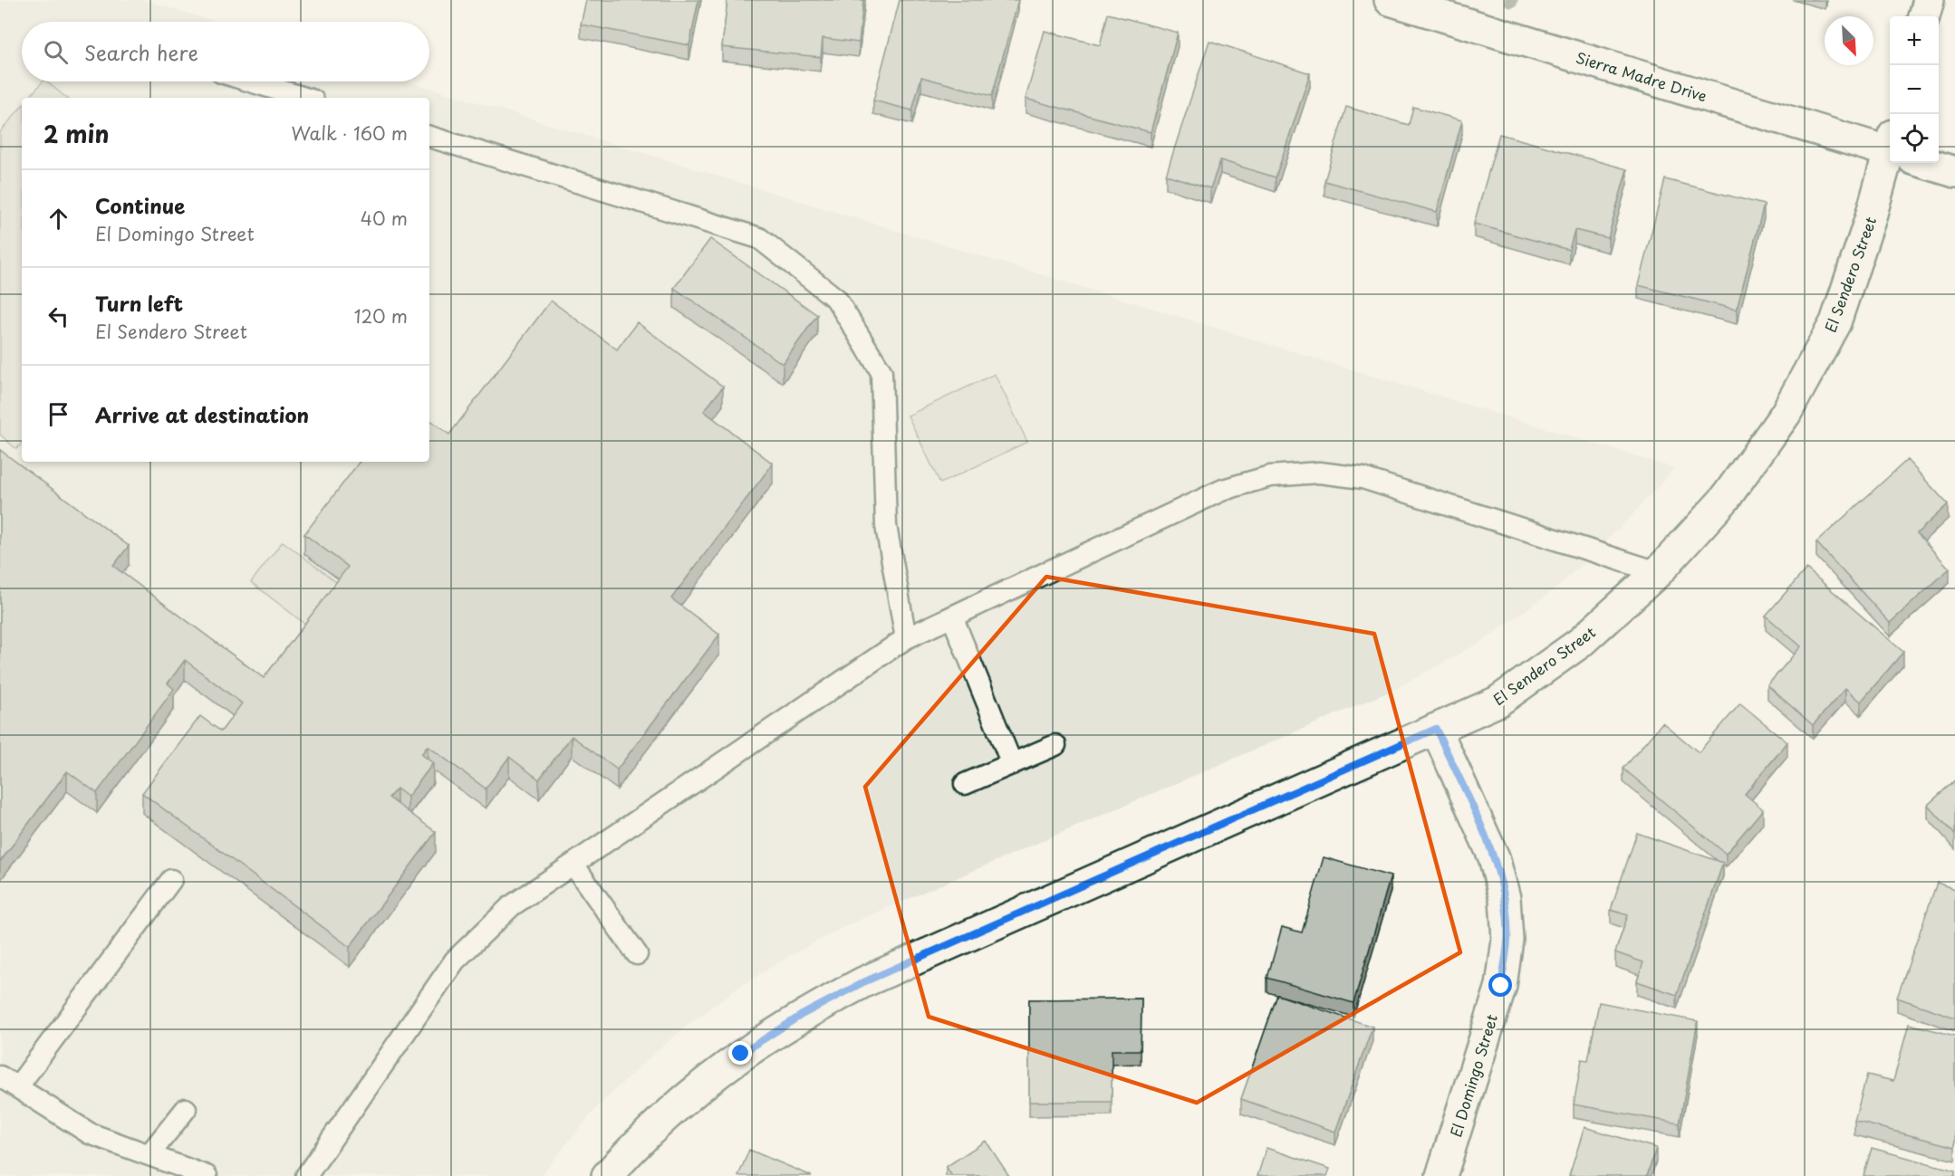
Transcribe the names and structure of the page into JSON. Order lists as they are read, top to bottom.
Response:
{
  "streets": {
    "street": ["Sierra Madre Drive", "El Sendero Street", "El Domingo Street"]
  },
  "crossings": [
    ["El Sendero Street", "El Domingo Street"]
  ],
  "north": "bottom right",
  "page": {
    "map_buttons": ["+", "−"],
    "search": "Search here",
    "heading": ["2 min", "Walk · 160 m"],
    "list": [
      ["Continue", "El Domingo Street", "40 m"],
      ["Turn left", "El Sendero Street", "120 m"],
      "Arrive at destination"
    ]
  }
}
